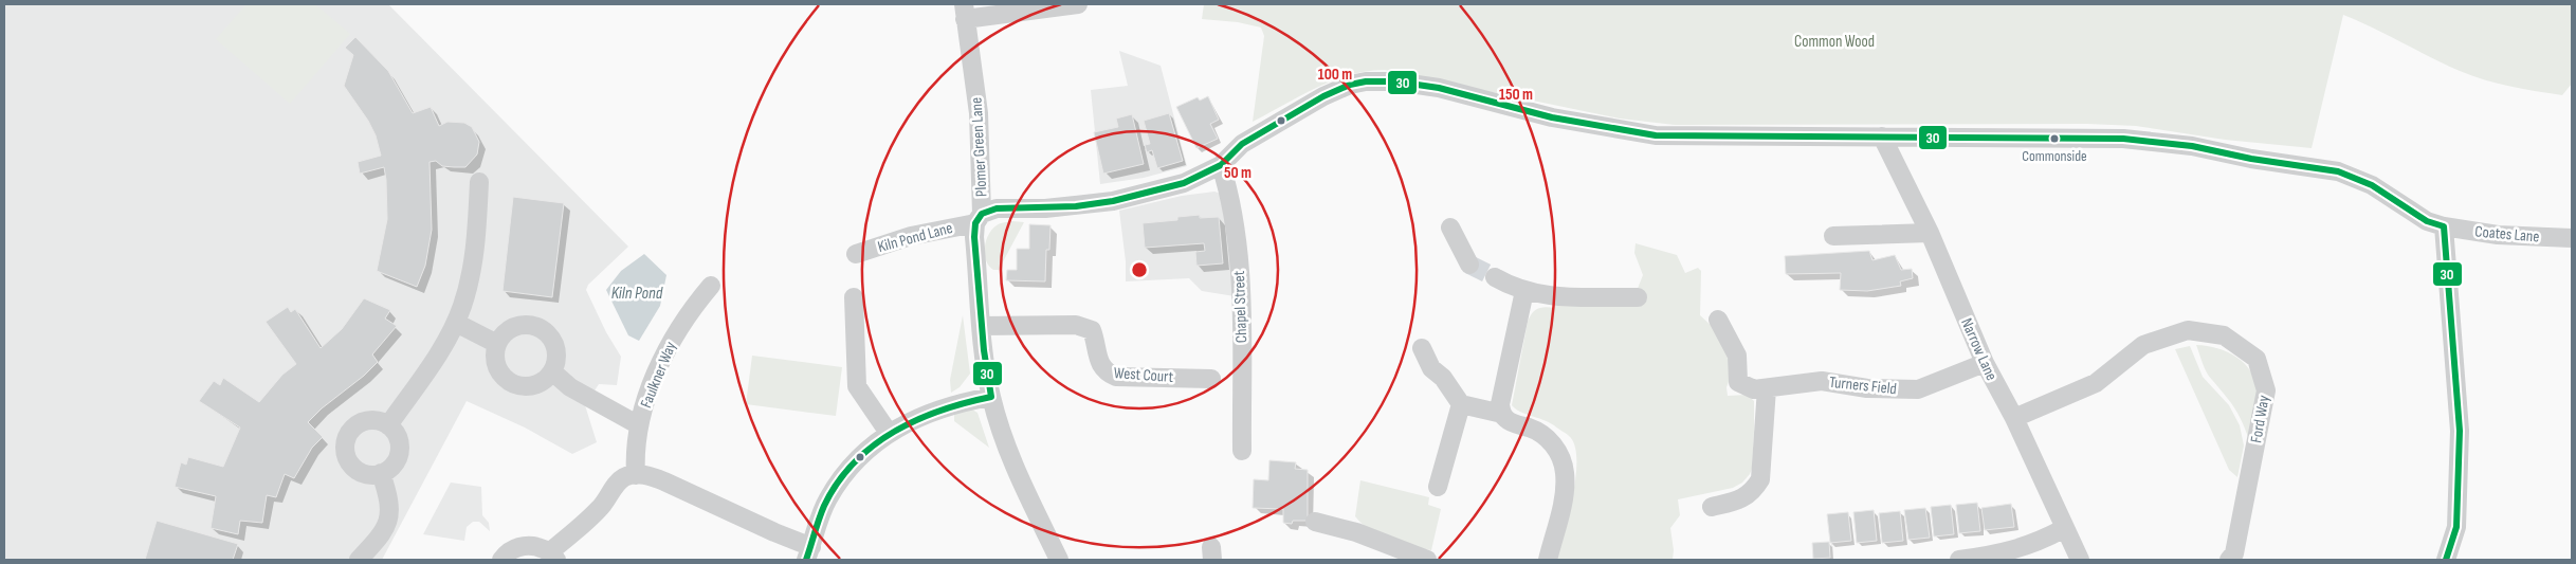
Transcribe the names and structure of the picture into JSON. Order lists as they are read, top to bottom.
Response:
{
  "streets": {
    "street": [
      "Plomer Green Lane",
      "Coates Lane",
      "Kiln Pond Lane",
      "Chapel Street",
      "Narrow Lane",
      "Faulkner Way",
      "West Court",
      "Turners Field",
      "Ford Way"
    ]
  },
  "crossings": [
    ["Plomer Green Lane", "Kiln Pond Lane"],
    ["Plomer Green Lane", "West Court"],
    ["Kiln Pond Lane", "Chapel Street"],
    ["Narrow Lane", "Turners Field"],
    ["Narrow Lane", "Ford Way"]
  ],
  "water": ["Kiln Pond"],
  "parks": ["Common Wood"],
  "places": ["Commonside"],
  "lines": ["transit line 30"],
  "rings": ["100 m", "150 m", "50 m"]
}
